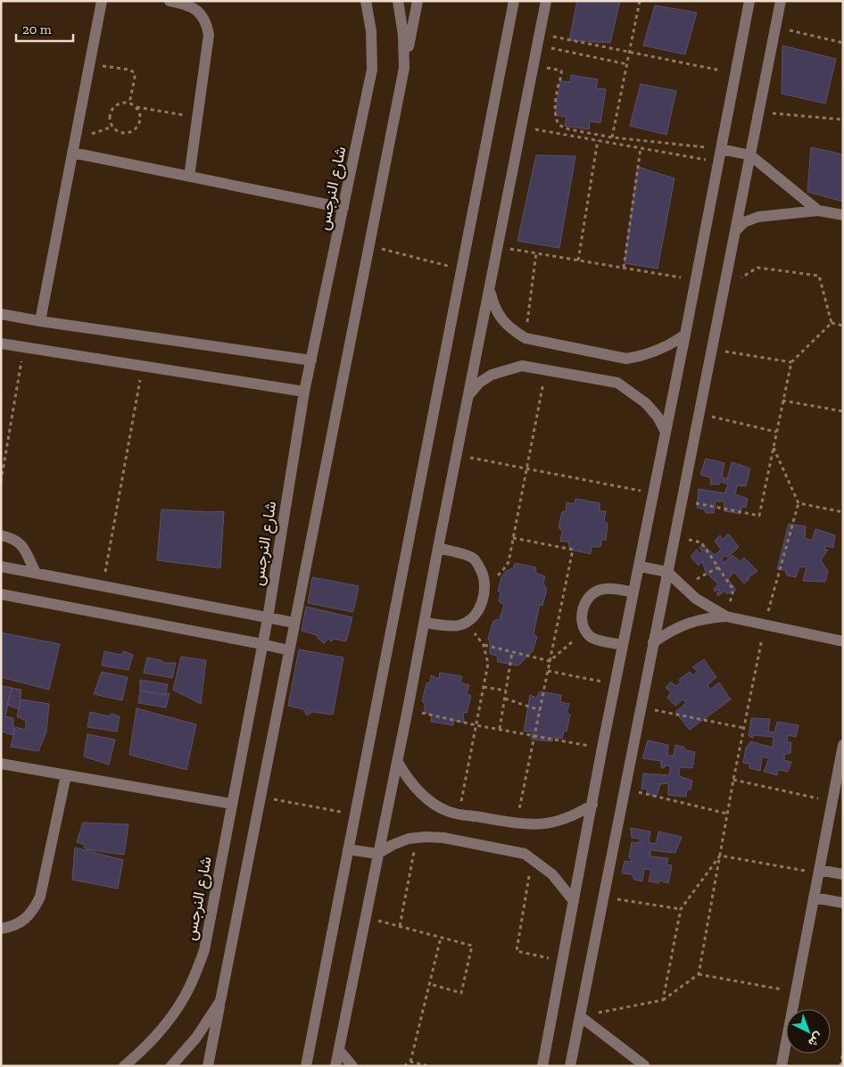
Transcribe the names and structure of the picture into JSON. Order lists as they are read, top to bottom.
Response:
{
  "streets": {
    "street": ["شارع النرجس"]
  },
  "scale_bar": "20 m",
  "north": "bottom right"
}
